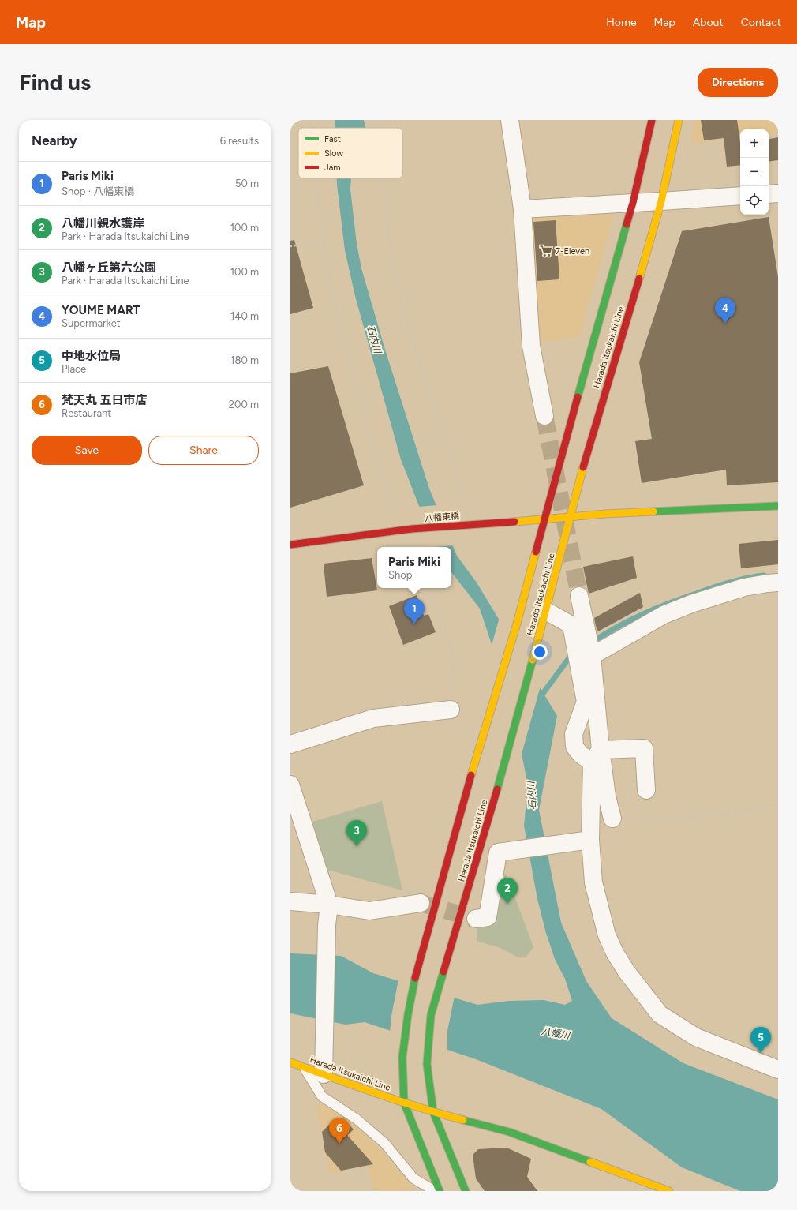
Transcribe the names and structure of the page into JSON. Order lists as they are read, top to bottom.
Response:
{
  "streets": {
    "main road": ["Harada Itsukaichi Line", "八幡東橋"]
  },
  "crossings": [
    ["Harada Itsukaichi Line", "八幡東橋"]
  ],
  "water": ["石内川", "八幡川"],
  "places": {
    "supermarket": ["7-Eleven"]
  },
  "legend": ["Fast", "Slow", "Jam"],
  "page": {
    "header": "Map",
    "nav": [
      "Home",
      "Map",
      "About",
      "Contact"
    ],
    "buttons": [
      "Directions",
      ["Save", "Share"]
    ],
    "title": "Find us",
    "heading": ["Nearby", "6 results"],
    "map_buttons": ["+", "−"],
    "list": [
      {
        "mark": "1",
        "name": "Paris Miki",
        "note": "Shop · 八幡東橋",
        "value": "50 m"
      },
      {
        "mark": "2",
        "name": "八幡川親水護岸",
        "note": "Park · Harada Itsukaichi Line",
        "value": "100 m"
      },
      {
        "mark": "3",
        "name": "八幡ヶ丘第六公園",
        "note": "Park · Harada Itsukaichi Line",
        "value": "100 m"
      },
      {
        "mark": "4",
        "name": "YOUME MART",
        "note": "Supermarket",
        "value": "140 m"
      },
      {
        "mark": "5",
        "name": "中地水位局",
        "note": "Place",
        "value": "180 m"
      },
      {
        "mark": "6",
        "name": "梵天丸 五日市店",
        "note": "Restaurant",
        "value": "200 m"
      }
    ],
    "pins": [
      "4",
      "1",
      "3",
      "2",
      "5",
      "6"
    ],
    "popup": ["Paris Miki", "Shop"]
  }
}
